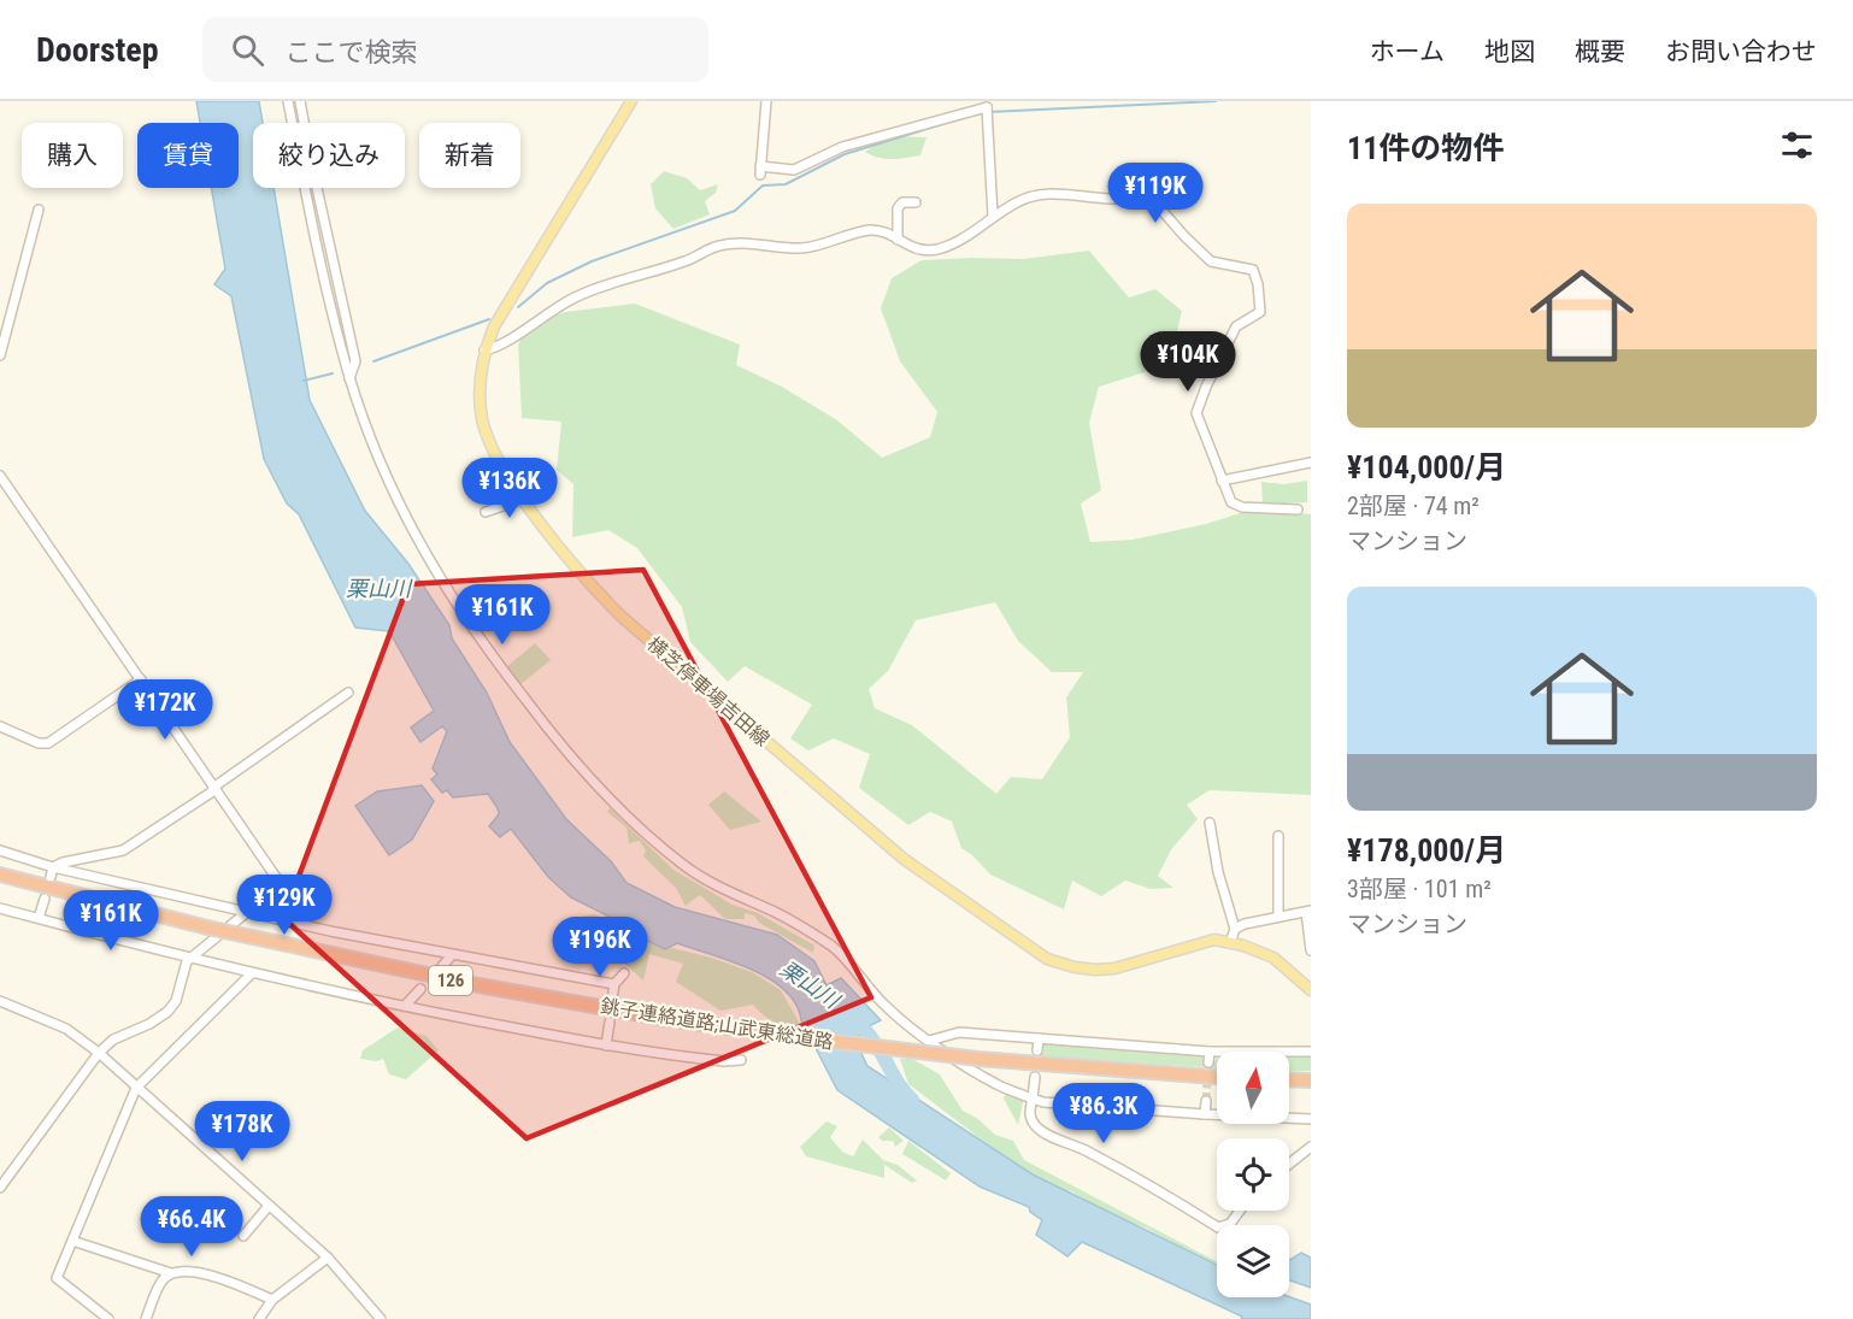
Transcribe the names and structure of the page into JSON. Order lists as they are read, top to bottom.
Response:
{
  "streets": {
    "highway": ["126", "銚子連絡道路;山武東総道路"],
    "main road": ["横芝停車場吉田線"]
  },
  "water": ["栗山川"],
  "north": "top",
  "page": {
    "header": "Doorstep",
    "search": "ここで検索",
    "nav": [
      "ホーム",
      "地図",
      "概要",
      "お問い合わせ"
    ],
    "heading": "11件の物件",
    "chip": [
      "購入",
      "賃貸",
      "絞り込み",
      "新着"
    ],
    "price": [
      "¥119K",
      "¥104K",
      "¥136K",
      "¥161K",
      "¥172K",
      "¥129K",
      "¥161K",
      "¥196K",
      "¥86.3K",
      "¥178K",
      "¥66.4K"
    ],
    "list": [
      {
        "name": "¥104,000/月",
        "note": "2部屋 · 74 m² · マンション"
      },
      {
        "name": "¥178,000/月",
        "note": "3部屋 · 101 m² · マンション"
      }
    ]
  }
}
